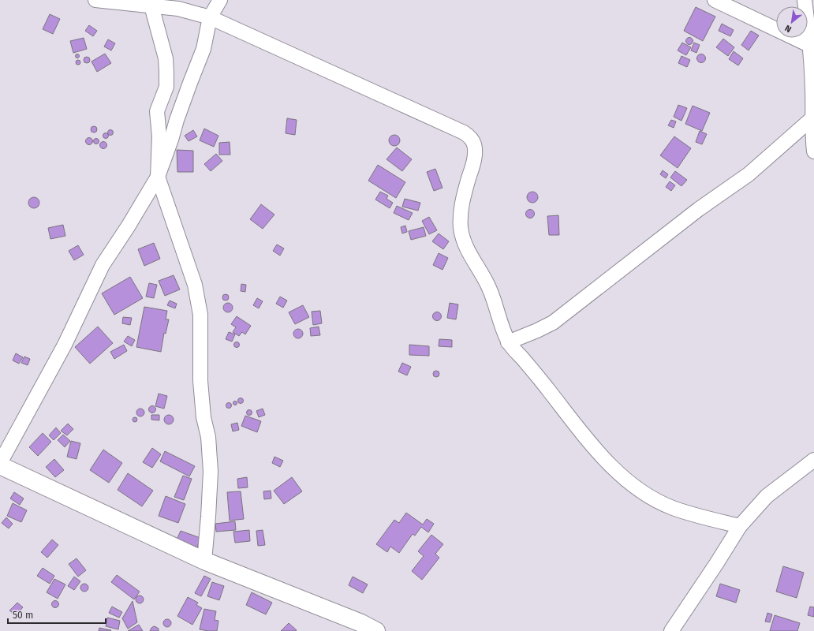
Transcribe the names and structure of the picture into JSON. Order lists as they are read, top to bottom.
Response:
{
  "scale_bar": "50 m",
  "north": "bottom left"
}
